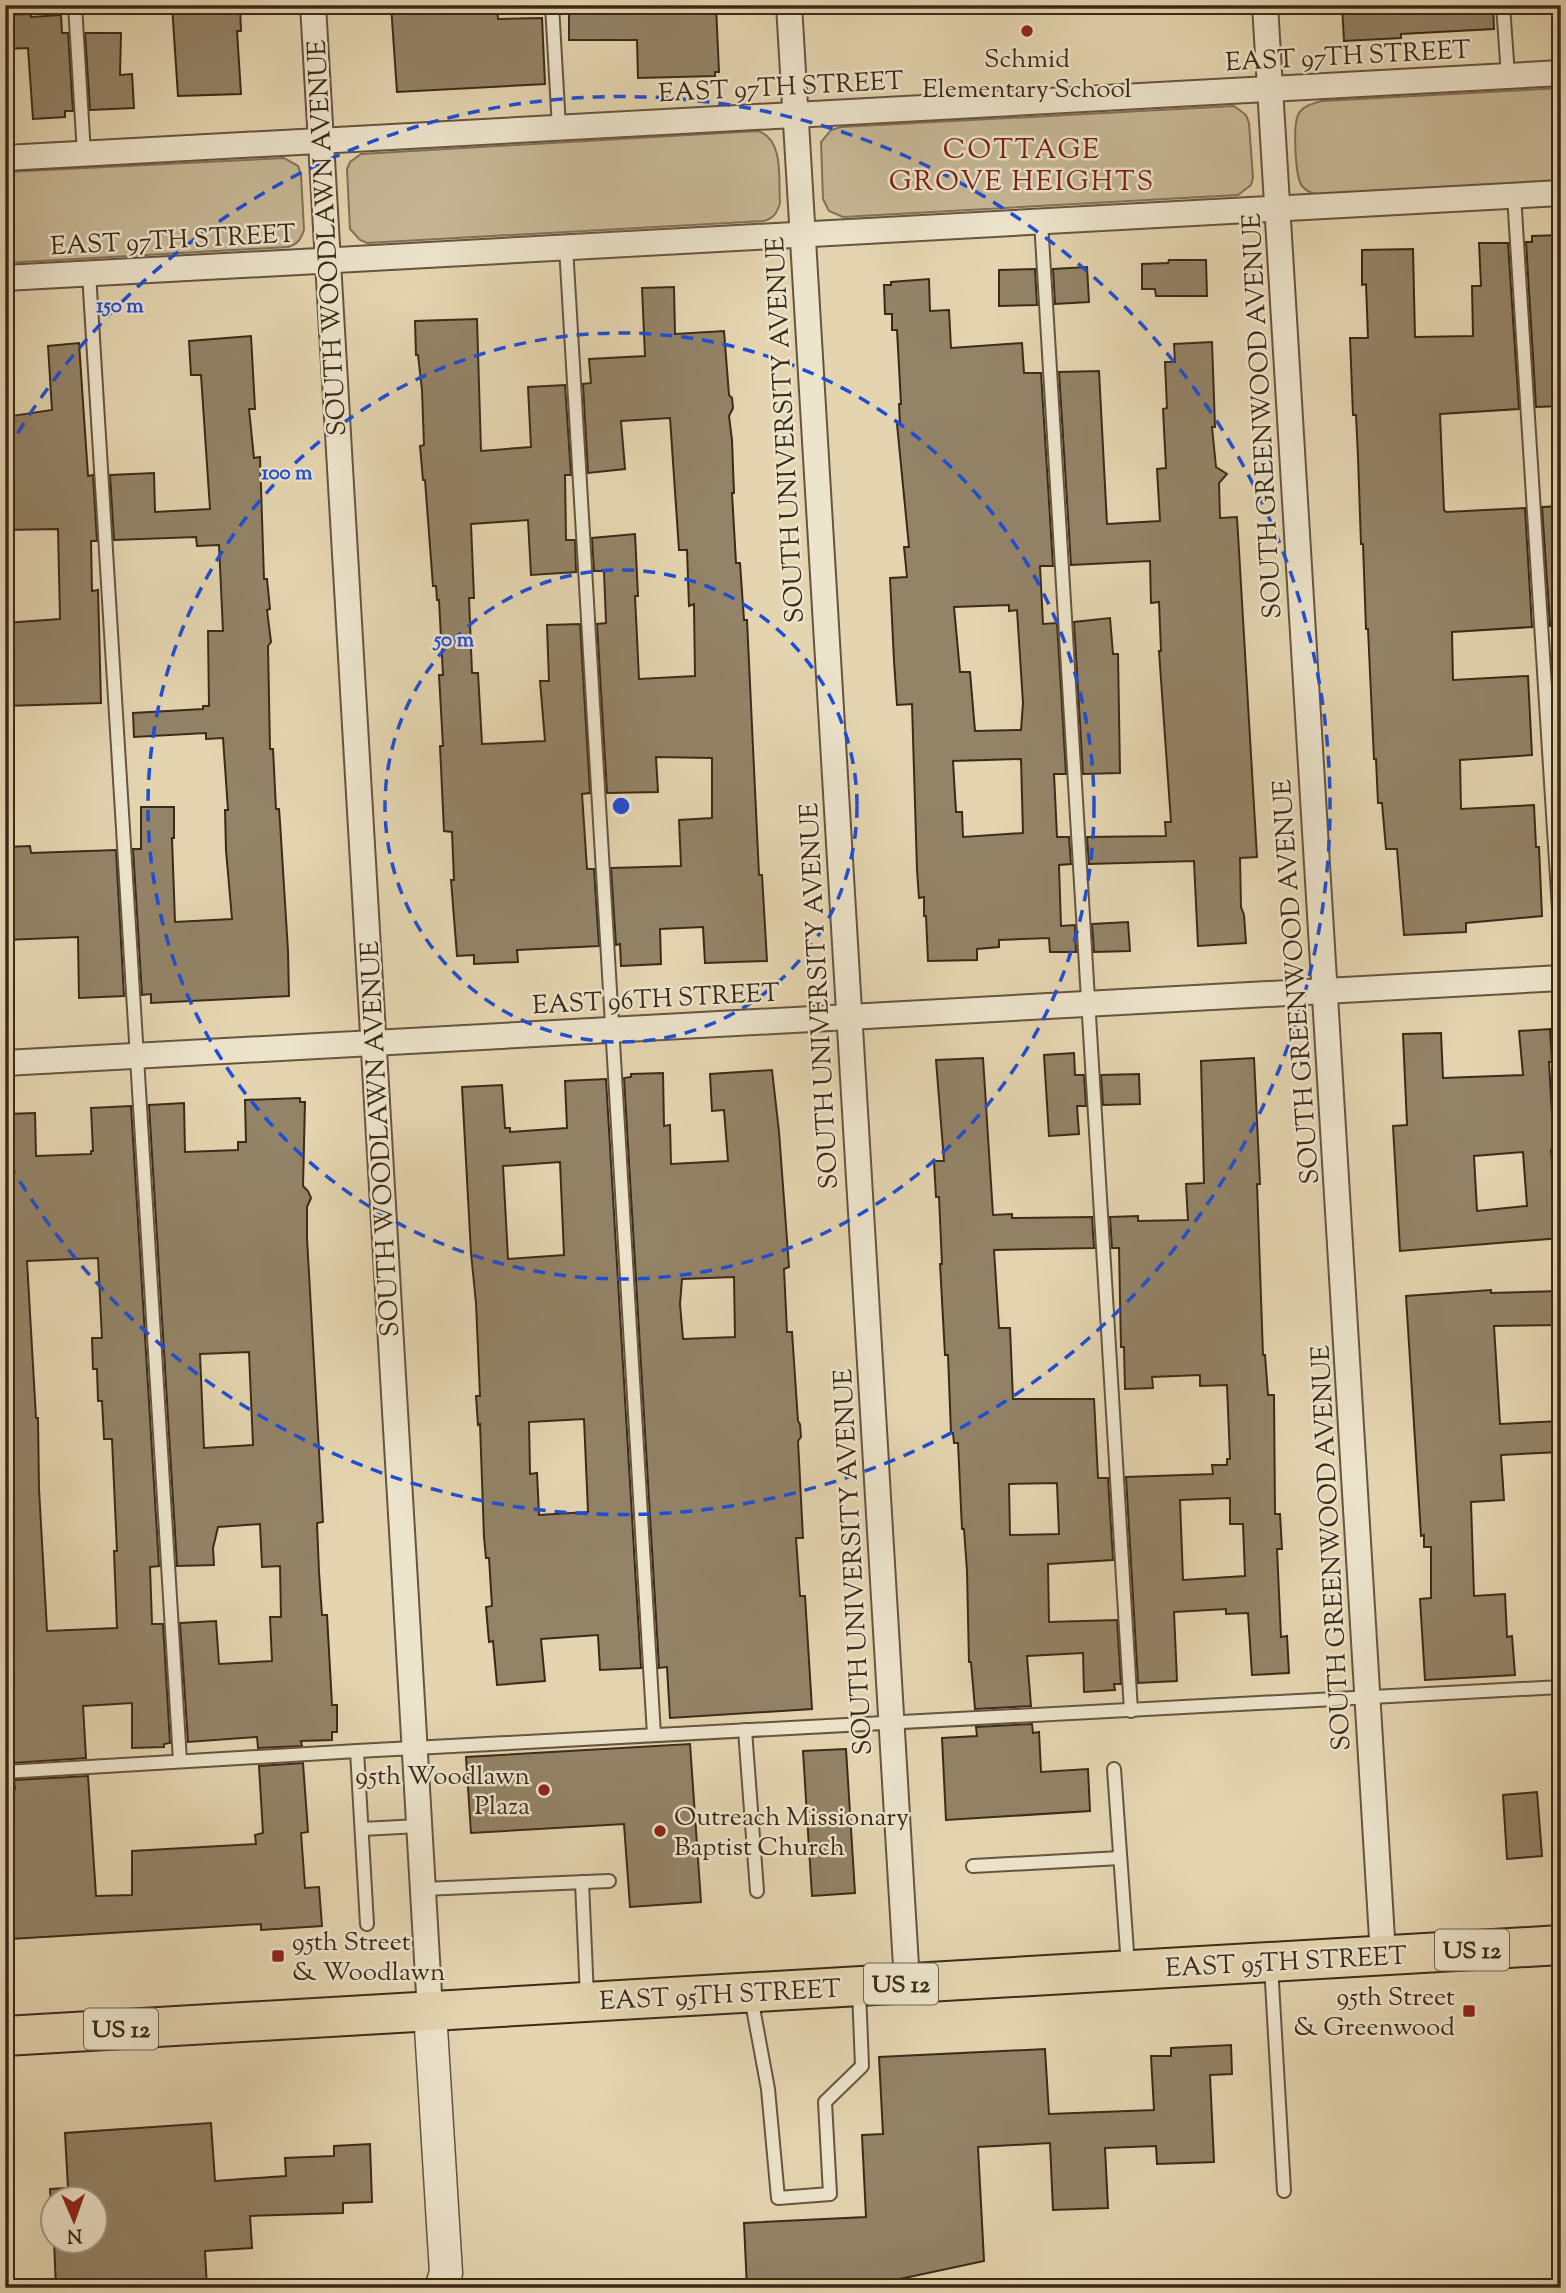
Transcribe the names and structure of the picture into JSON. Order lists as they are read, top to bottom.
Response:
{
  "streets": {
    "main road": ["US 12", "EAST 95TH STREET"],
    "street": [
      "EAST 97TH STREET",
      "SOUTH WOODLAWN AVENUE",
      "SOUTH GREENWOOD AVENUE",
      "SOUTH UNIVERSITY AVENUE",
      "EAST 96TH STREET"
    ]
  },
  "crossings": [
    ["EAST 97TH STREET", "SOUTH WOODLAWN AVENUE"],
    ["EAST 97TH STREET", "SOUTH GREENWOOD AVENUE"],
    ["EAST 97TH STREET", "SOUTH UNIVERSITY AVENUE"],
    ["SOUTH WOODLAWN AVENUE", "EAST 96TH STREET"],
    ["SOUTH WOODLAWN AVENUE", "EAST 95TH STREET"],
    ["SOUTH GREENWOOD AVENUE", "EAST 96TH STREET"],
    ["SOUTH GREENWOOD AVENUE", "EAST 95TH STREET"],
    ["SOUTH UNIVERSITY AVENUE", "EAST 96TH STREET"],
    ["SOUTH UNIVERSITY AVENUE", "EAST 95TH STREET"]
  ],
  "districts": ["COTTAGE GROVE HEIGHTS"],
  "places": {
    "other": ["Schmid Elementary School", "95th Woodlawn Plaza", "Outreach Missionary Baptist Church"],
    "transit": ["95th Street & Woodlawn", "95th Street & Greenwood"]
  },
  "north": "bottom",
  "rings": ["150 m", "100 m", "50 m"]
}
